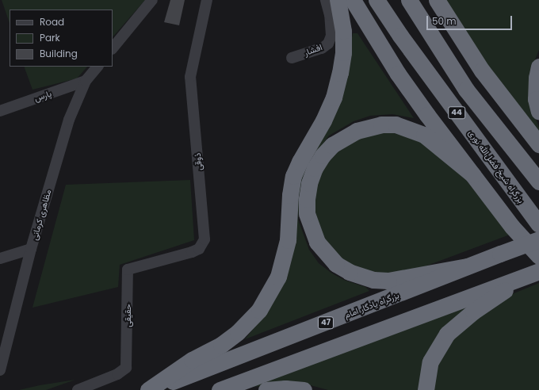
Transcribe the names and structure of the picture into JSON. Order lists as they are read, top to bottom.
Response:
{
  "streets": {
    "highway": [
      "44",
      "بزرگراه شیخ فضل‌الله نوری",
      "بزرگراه یادگار امام",
      "47"
    ],
    "street": [
      "افشار",
      "پارس",
      "ذوقی",
      "مظاهری کرمانی",
      "حقیقی"
    ]
  },
  "crossings": [
    ["پارس", "مظاهری کرمانی"],
    ["ذوقی", "حقیقی"]
  ],
  "legend": ["Road", "Park", "Building"],
  "scale_bar": "50 m"
}
